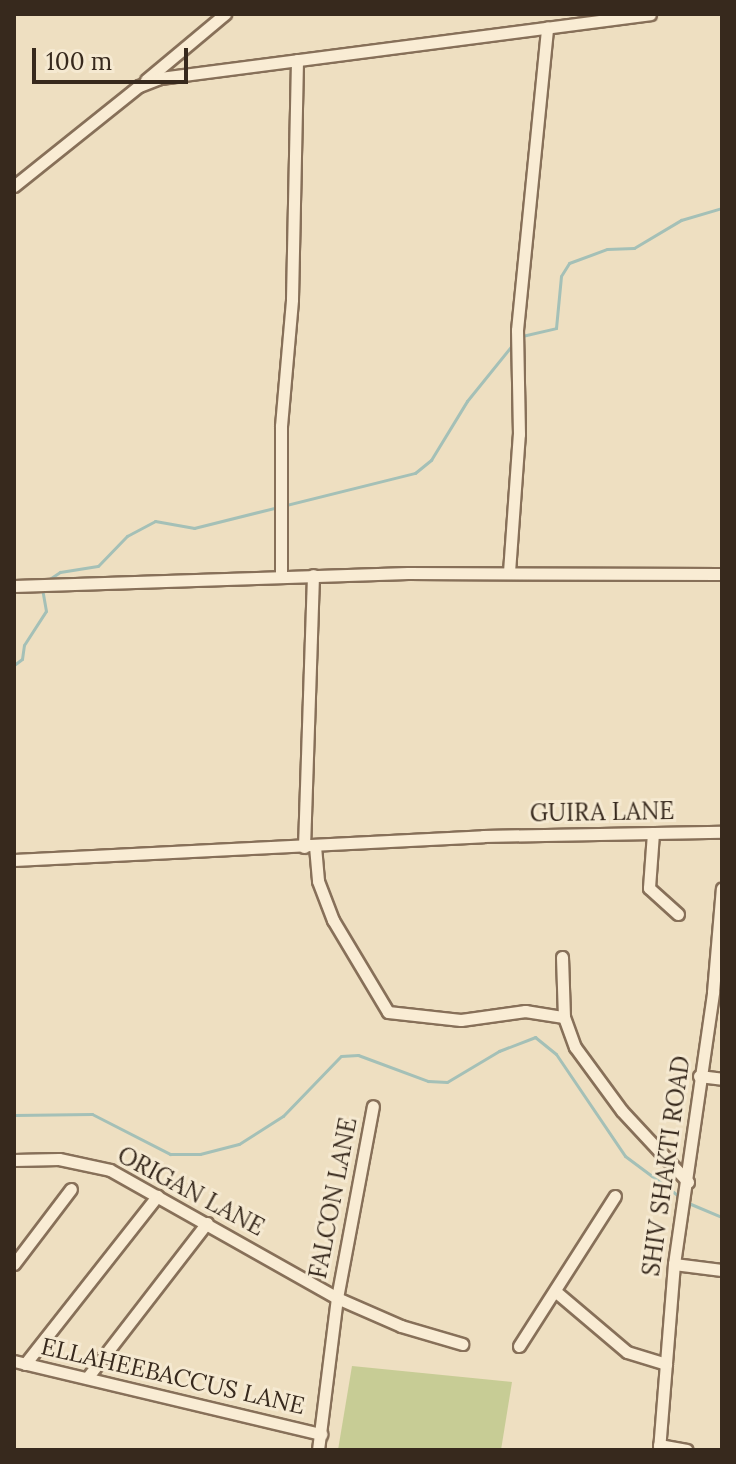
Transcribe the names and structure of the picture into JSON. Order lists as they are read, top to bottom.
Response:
{
  "streets": {
    "street": [
      "GUIRA LANE",
      "SHIV SHAKTI ROAD",
      "ORIGAN LANE",
      "FALCON LANE",
      "ELLAHEEBACCUS LANE"
    ]
  },
  "crossings": [
    ["ORIGAN LANE", "FALCON LANE"],
    ["FALCON LANE", "ELLAHEEBACCUS LANE"]
  ],
  "scale_bar": "100 m"
}
